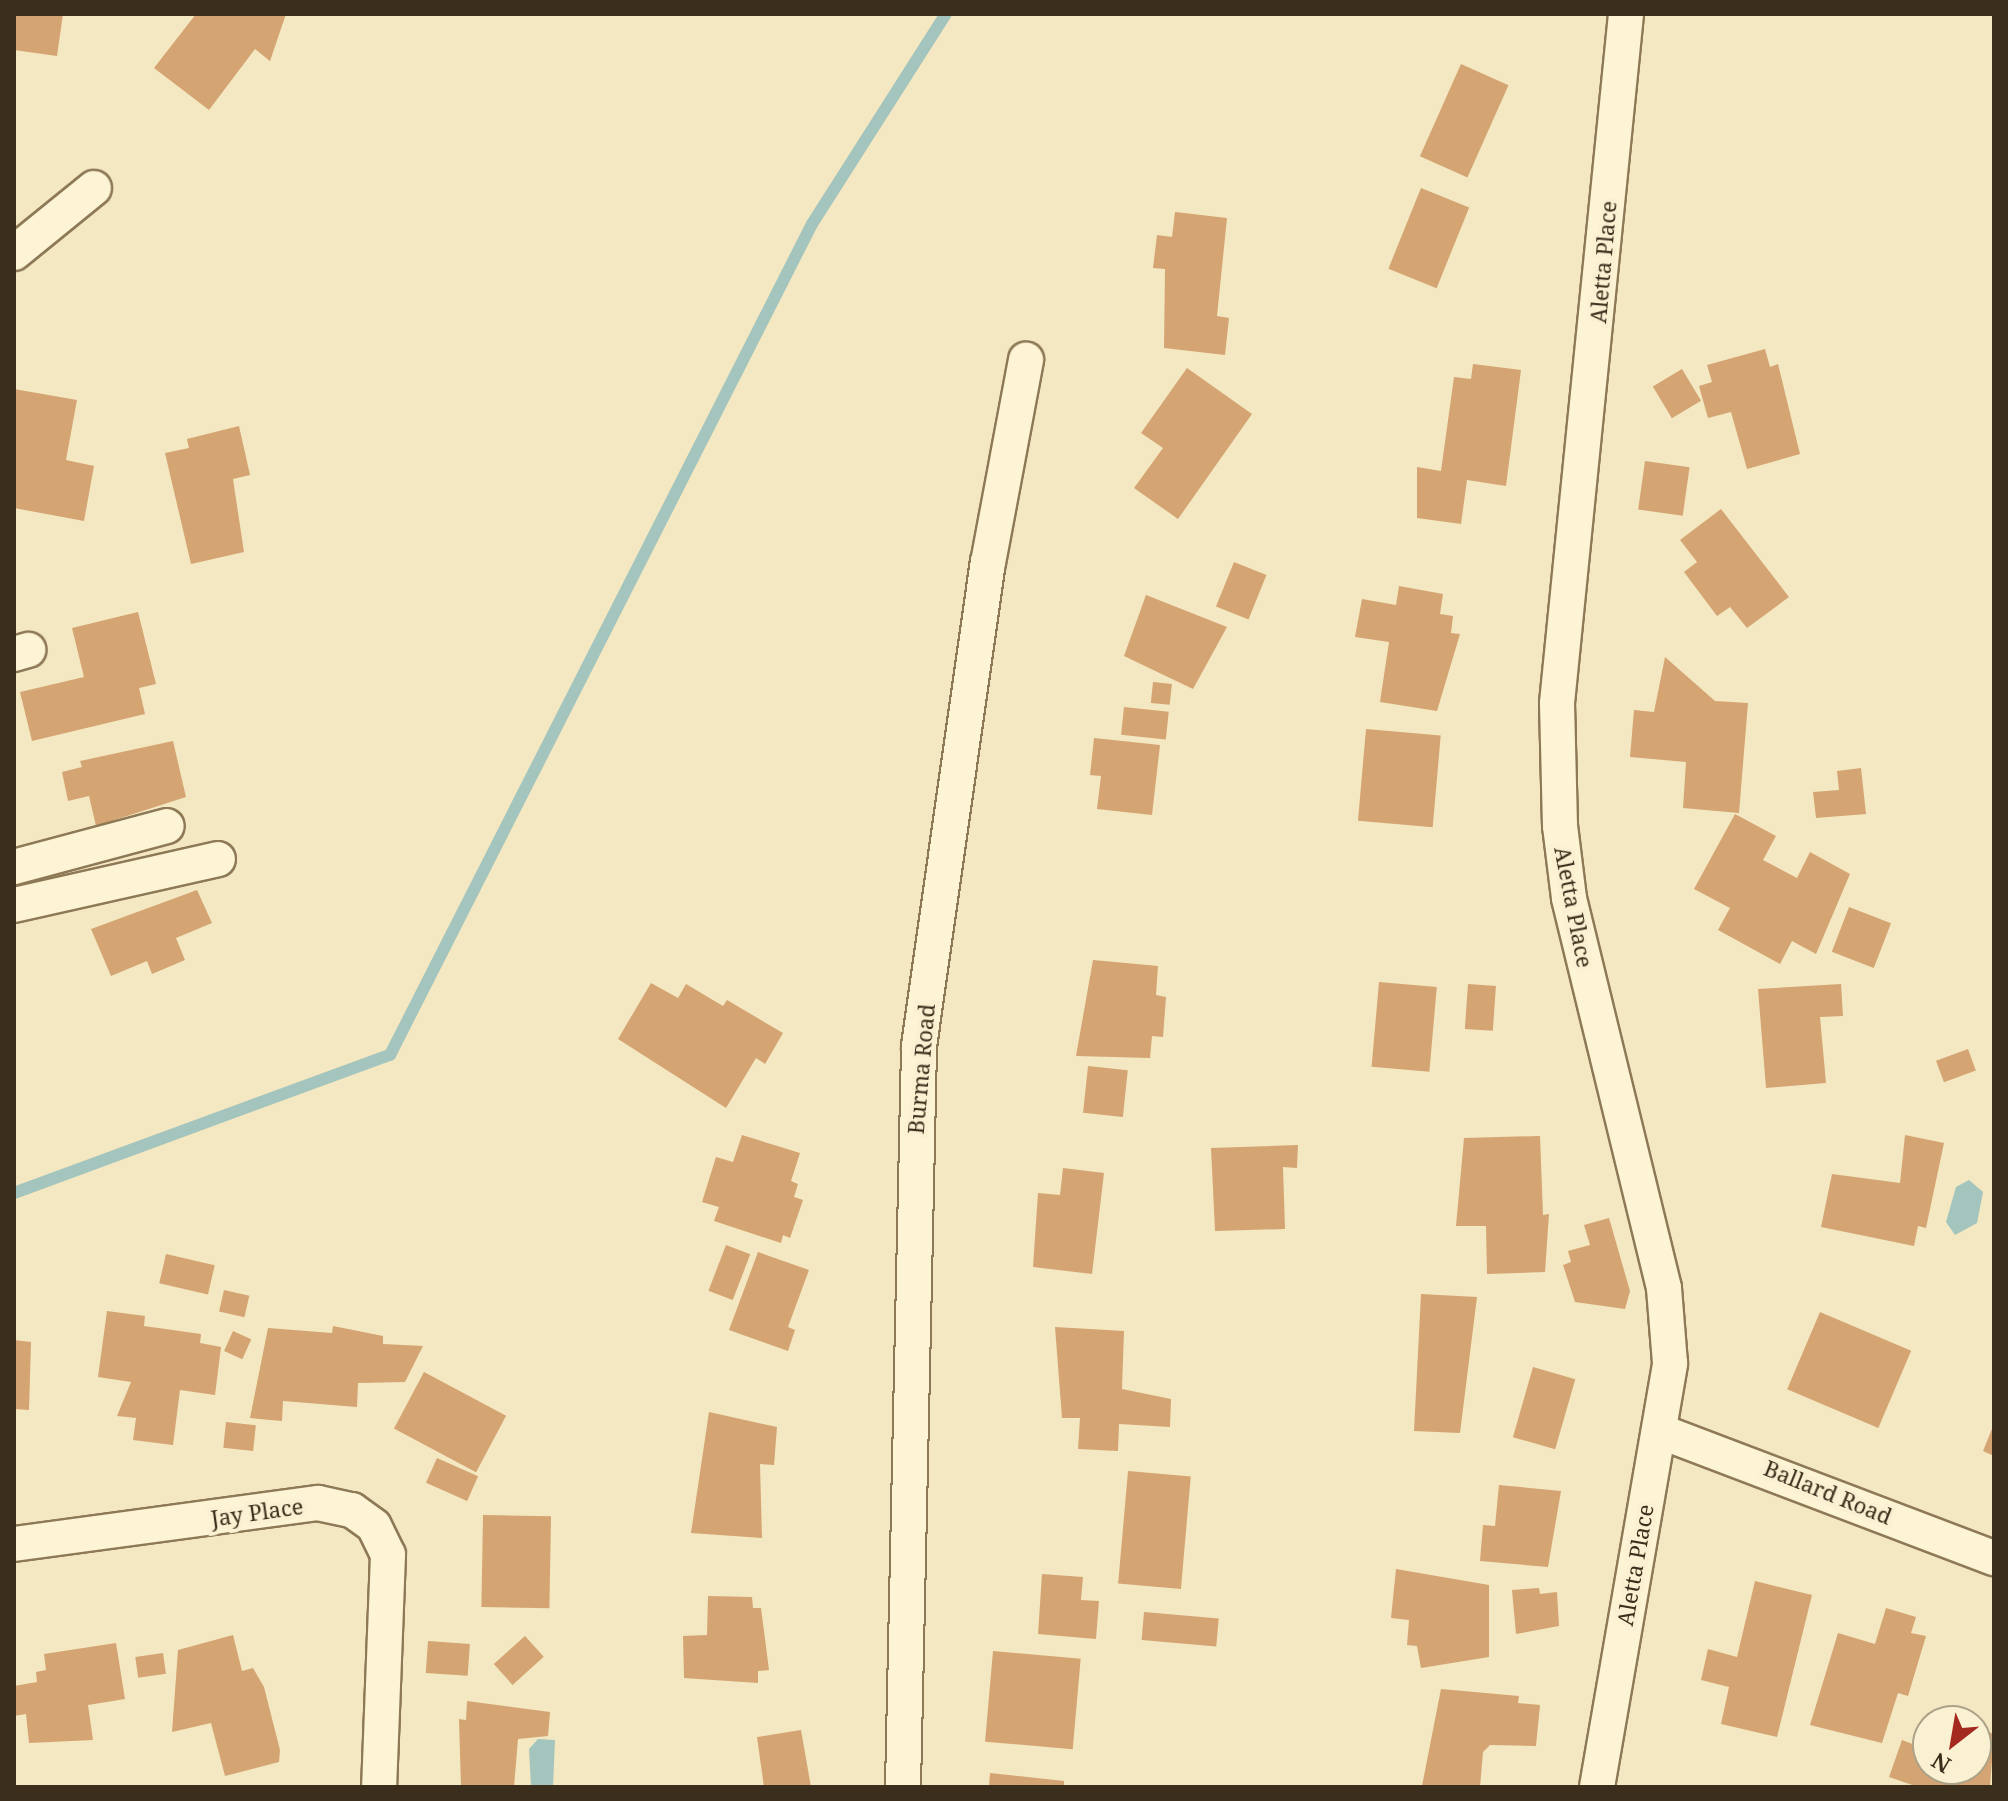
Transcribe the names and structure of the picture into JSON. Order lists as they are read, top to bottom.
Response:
{
  "streets": {
    "street": [
      "Aletta Place",
      "Burma Road",
      "Ballard Road",
      "Jay Place"
    ]
  },
  "crossings": [
    ["Aletta Place", "Ballard Road"]
  ],
  "north": "bottom left"
}
